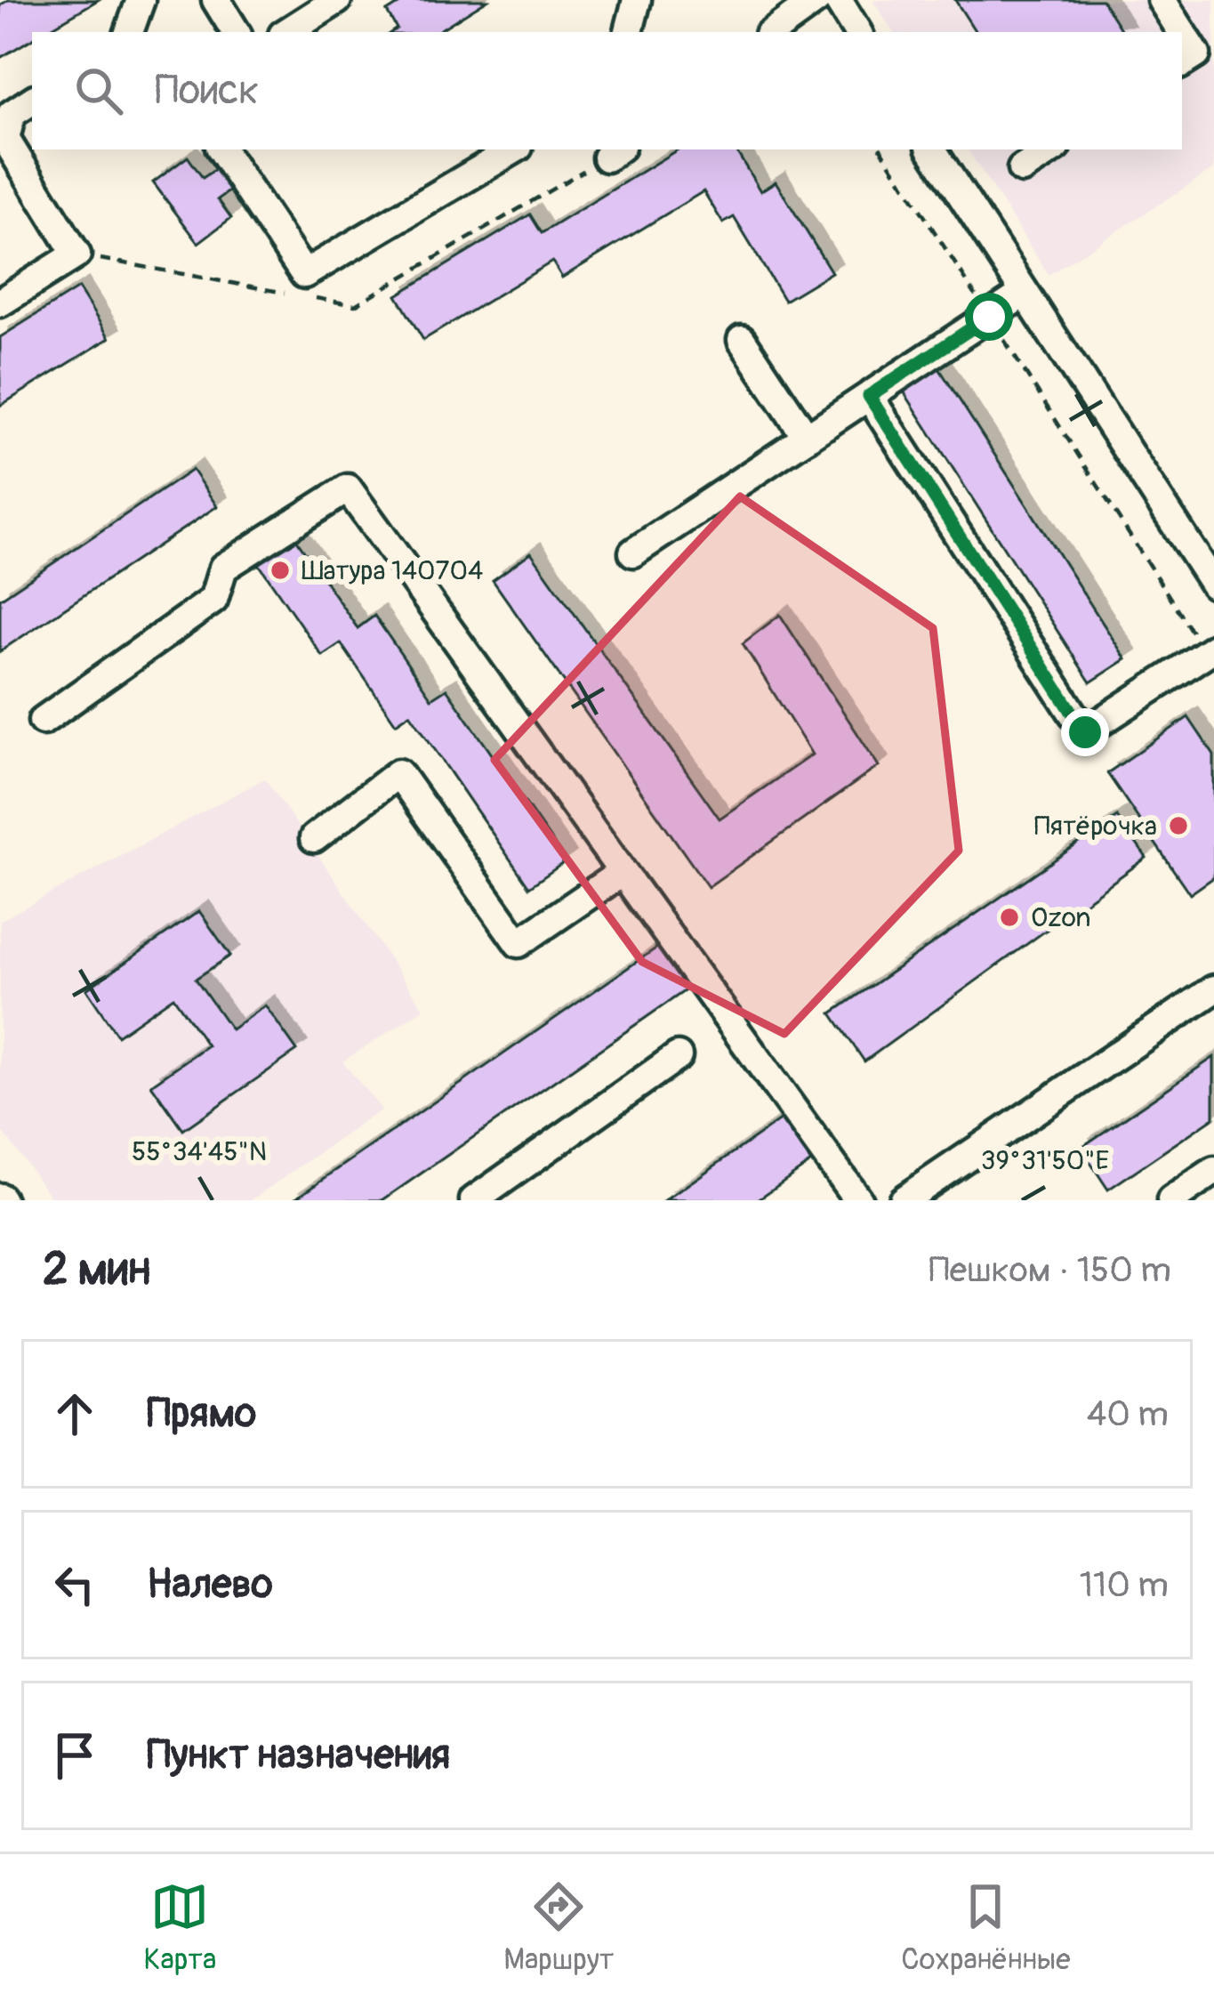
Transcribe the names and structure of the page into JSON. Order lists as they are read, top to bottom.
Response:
{
  "places": ["Шатура 140704", "Пятёрочка", "Ozon"],
  "page": {
    "search": "Поиск",
    "heading": ["2 мин", "Пешком · 150 m"],
    "list": [
      ["Прямо", "40 m"],
      ["Налево", "110 m"],
      "Пункт назначения"
    ],
    "nav": ["Карта", "Маршрут", "Сохранённые"]
  },
  "coordinates": ["55°34'45\"N", "39°31'50\"E"]
}
